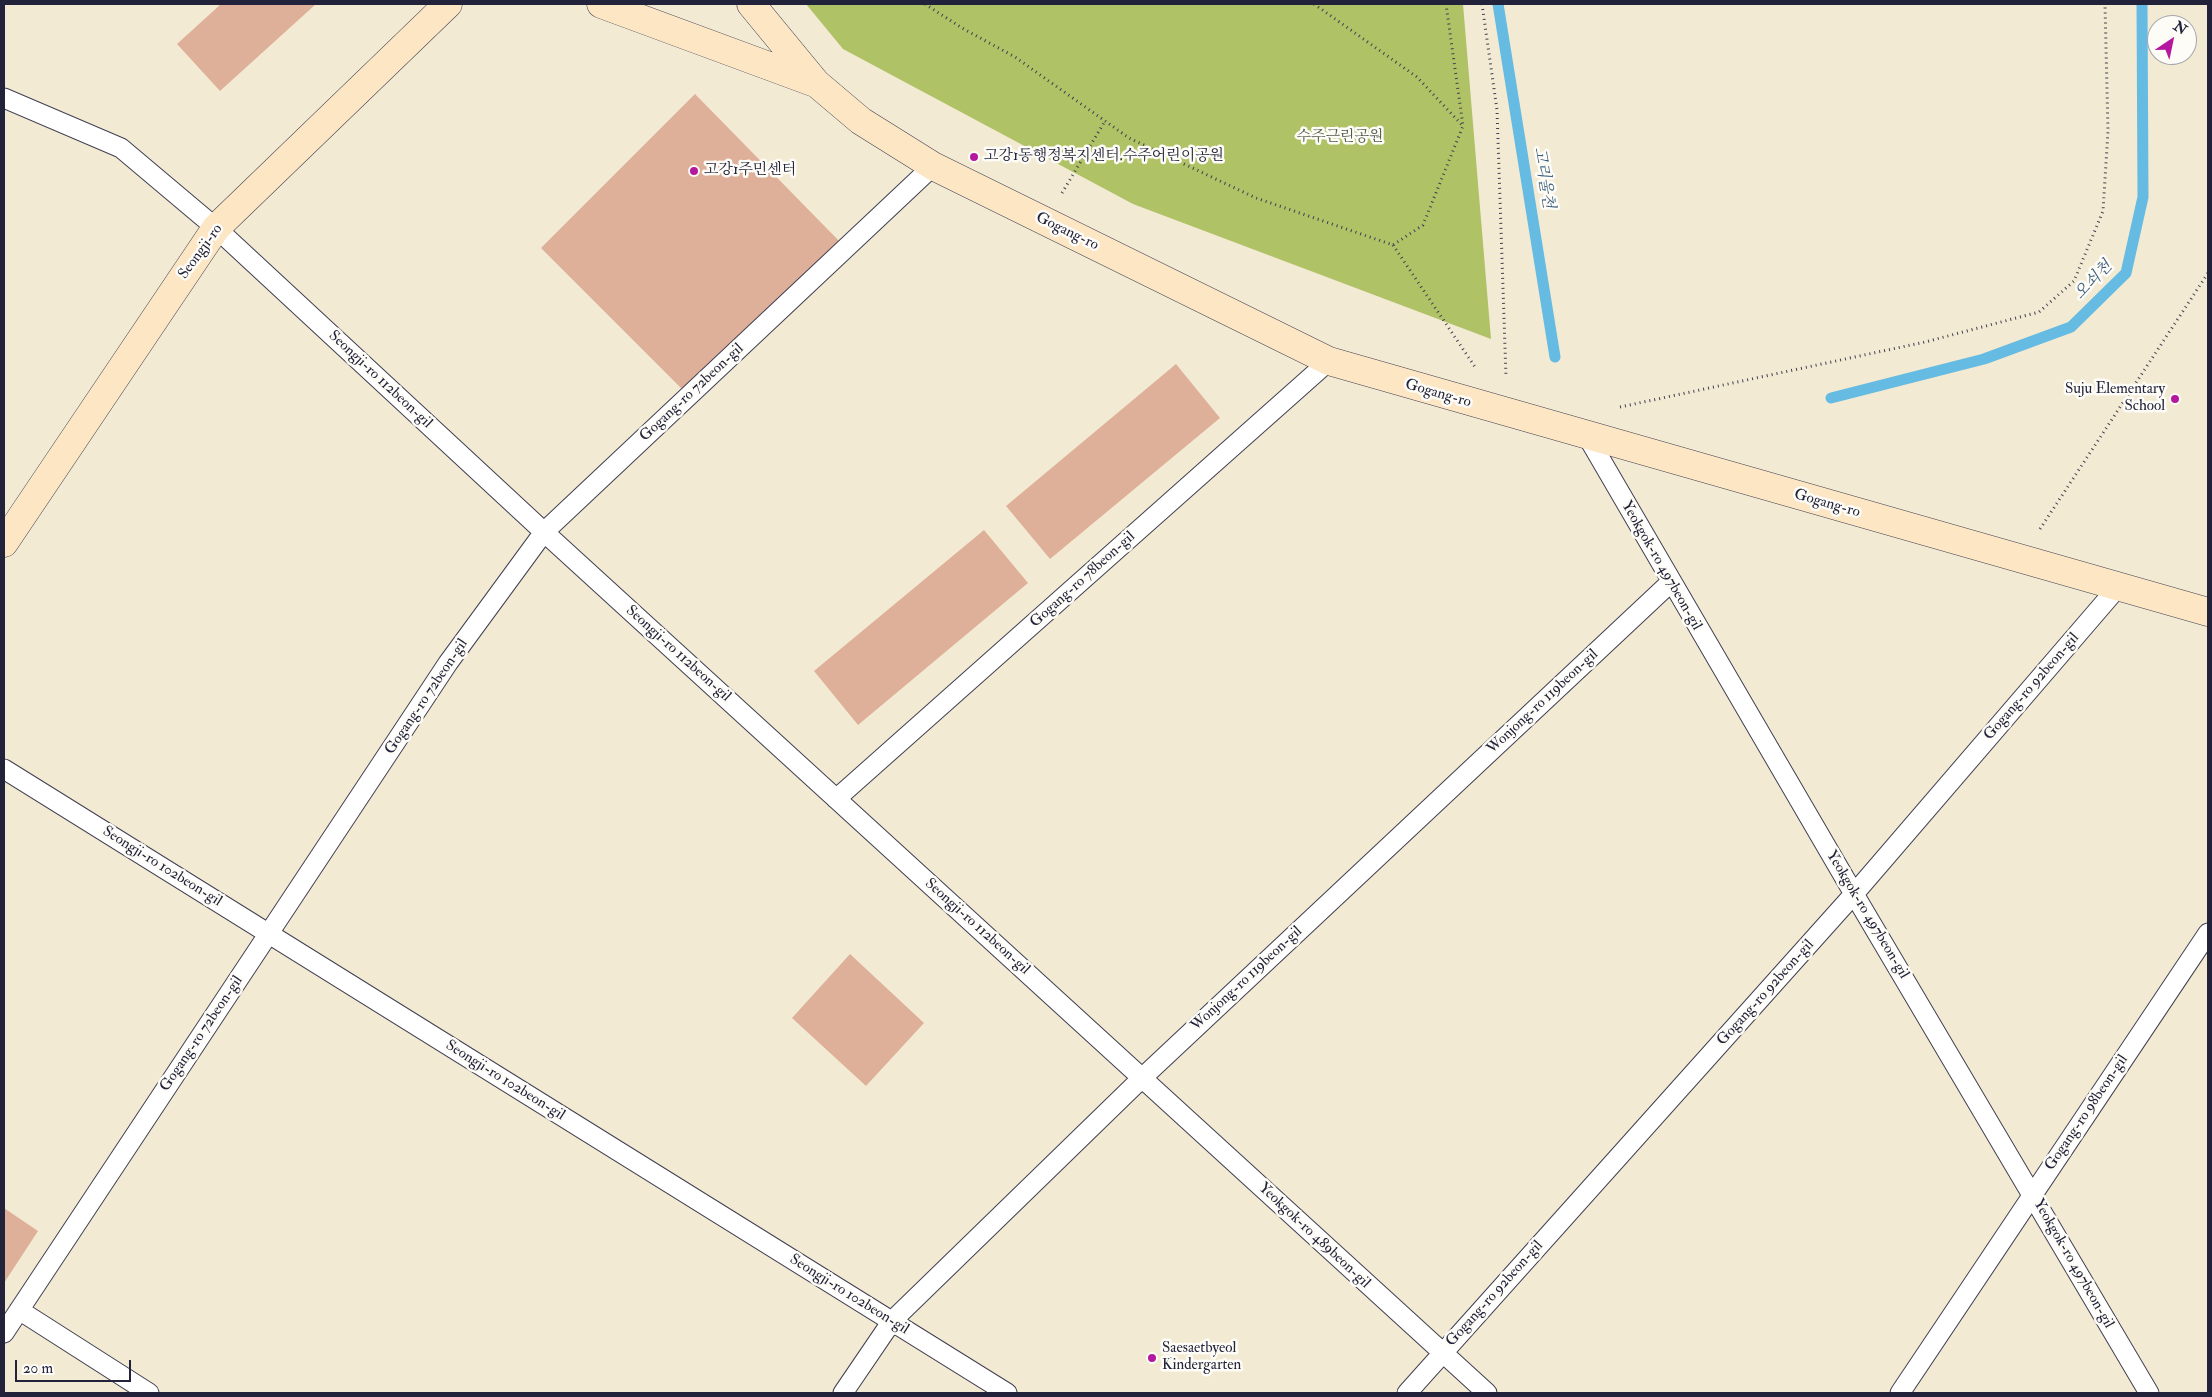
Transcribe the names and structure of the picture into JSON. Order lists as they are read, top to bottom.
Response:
{
  "streets": {
    "street": ["Gogang-ro", "Seongji-ro"],
    "lane": [
      "Seongji-ro 112beon-gil",
      "Gogang-ro 72beon-gil",
      "Yeokgok-ro 497beon-gil",
      "Gogang-ro 78beon-gil",
      "Gogang-ro 92beon-gil",
      "Wonjong-ro 119beon-gil",
      "Seongji-ro 102beon-gil",
      "Gogang-ro 98beon-gil",
      "Yeokgok-ro 489beon-gil"
    ]
  },
  "crossings": [
    ["Gogang-ro", "Gogang-ro 72beon-gil"],
    ["Gogang-ro", "Yeokgok-ro 497beon-gil"],
    ["Gogang-ro", "Gogang-ro 78beon-gil"],
    ["Gogang-ro", "Gogang-ro 92beon-gil"],
    ["Seongji-ro", "Seongji-ro 112beon-gil"],
    ["Seongji-ro 112beon-gil", "Gogang-ro 72beon-gil"],
    ["Seongji-ro 112beon-gil", "Gogang-ro 78beon-gil"],
    ["Seongji-ro 112beon-gil", "Wonjong-ro 119beon-gil"],
    ["Seongji-ro 112beon-gil", "Yeokgok-ro 489beon-gil"],
    ["Gogang-ro 72beon-gil", "Seongji-ro 102beon-gil"],
    ["Yeokgok-ro 497beon-gil", "Gogang-ro 92beon-gil"],
    ["Yeokgok-ro 497beon-gil", "Wonjong-ro 119beon-gil"],
    ["Yeokgok-ro 497beon-gil", "Gogang-ro 98beon-gil"],
    ["Gogang-ro 92beon-gil", "Yeokgok-ro 489beon-gil"],
    ["Wonjong-ro 119beon-gil", "Seongji-ro 102beon-gil"],
    ["Wonjong-ro 119beon-gil", "Yeokgok-ro 489beon-gil"]
  ],
  "water": ["고리울천", "오쇠천"],
  "parks": ["수주근린공원"],
  "places": [
    "고강1동행정복지센터.수주어린이공원",
    "고강1주민센터",
    "Suju Elementary School",
    "Saesaetbyeol Kindergarten"
  ],
  "scale_bar": "20 m",
  "north": "top right"
}
